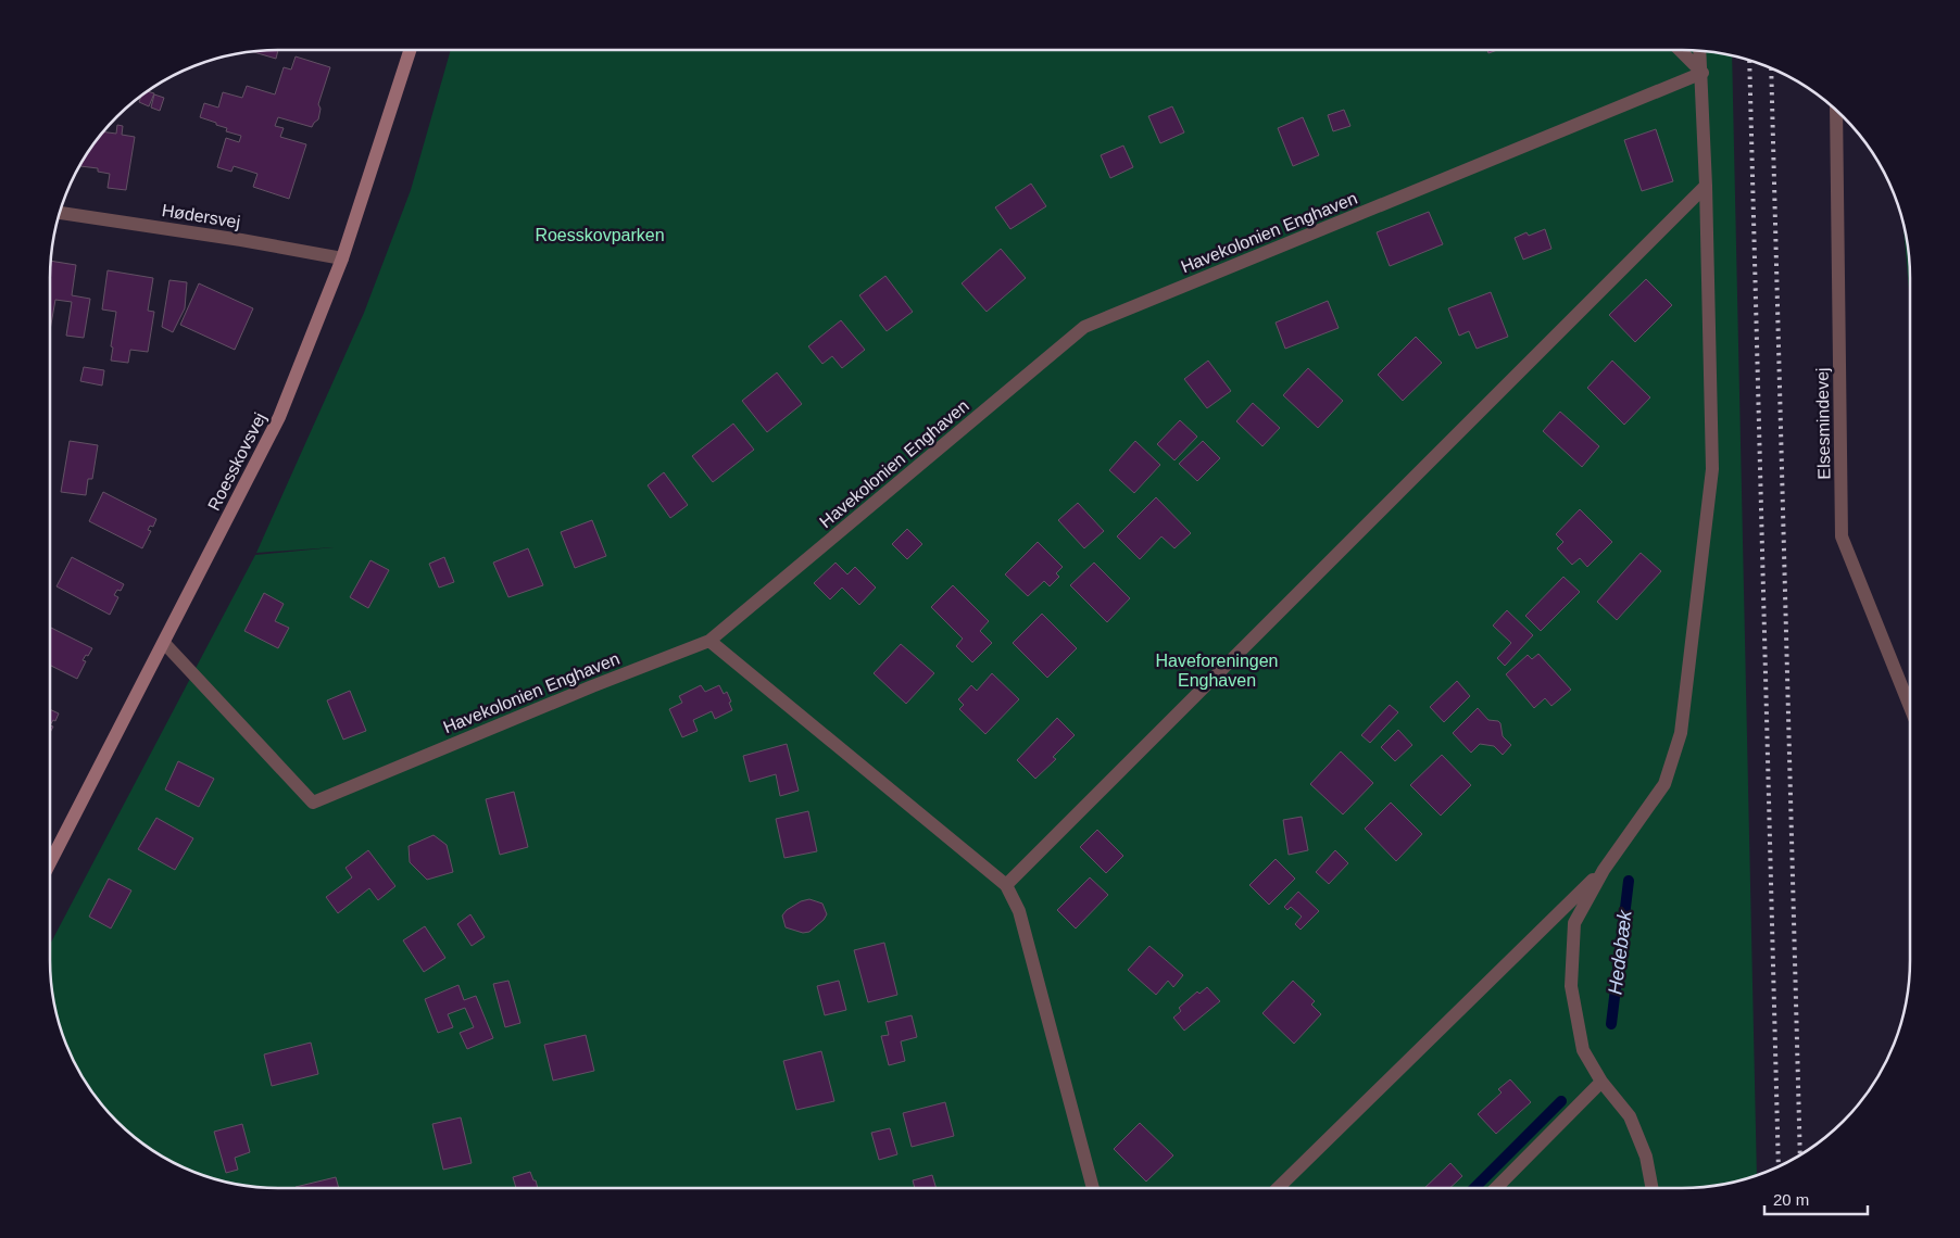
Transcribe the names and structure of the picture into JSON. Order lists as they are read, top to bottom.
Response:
{
  "streets": {
    "street": [
      "Hødersvej",
      "Havekolonien Enghaven",
      "Elsesmindevej",
      "Roesskovsvej"
    ]
  },
  "crossings": [
    ["Hødersvej", "Roesskovsvej"],
    ["Havekolonien Enghaven", "Roesskovsvej"]
  ],
  "water": ["Hedebæk"],
  "parks": ["Roesskovparken", "Haveforeningen Enghaven"],
  "scale_bar": "20 m"
}
